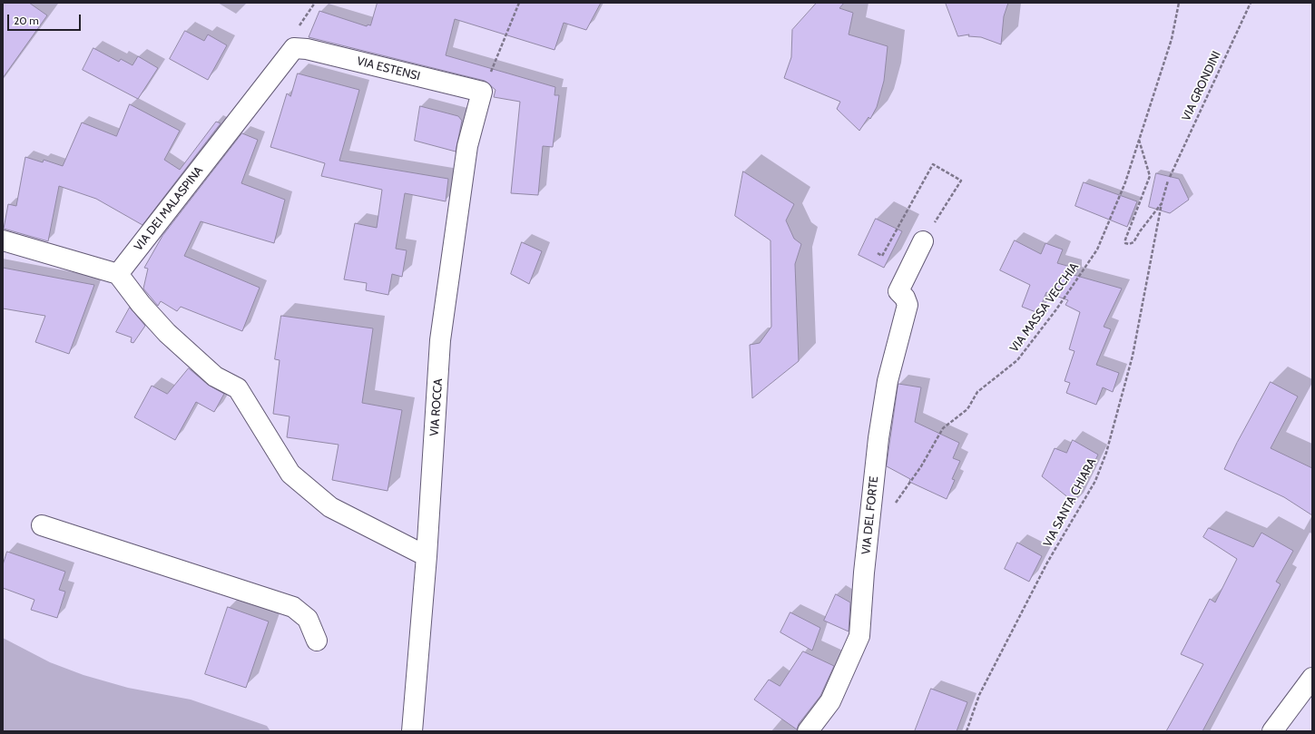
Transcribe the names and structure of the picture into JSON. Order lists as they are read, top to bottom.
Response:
{
  "streets": {
    "street": [
      "VIA ESTENSI",
      "VIA DEI MALASPINA",
      "VIA ROCCA",
      "VIA DEL FORTE"
    ],
    "path": ["VIA GRONDINI", "VIA MASSA VECCHIA", "VIA SANTA CHIARA"]
  },
  "crossings": [
    ["VIA ESTENSI", "VIA DEI MALASPINA"],
    ["VIA ESTENSI", "VIA ROCCA"]
  ],
  "scale_bar": "20 m"
}
